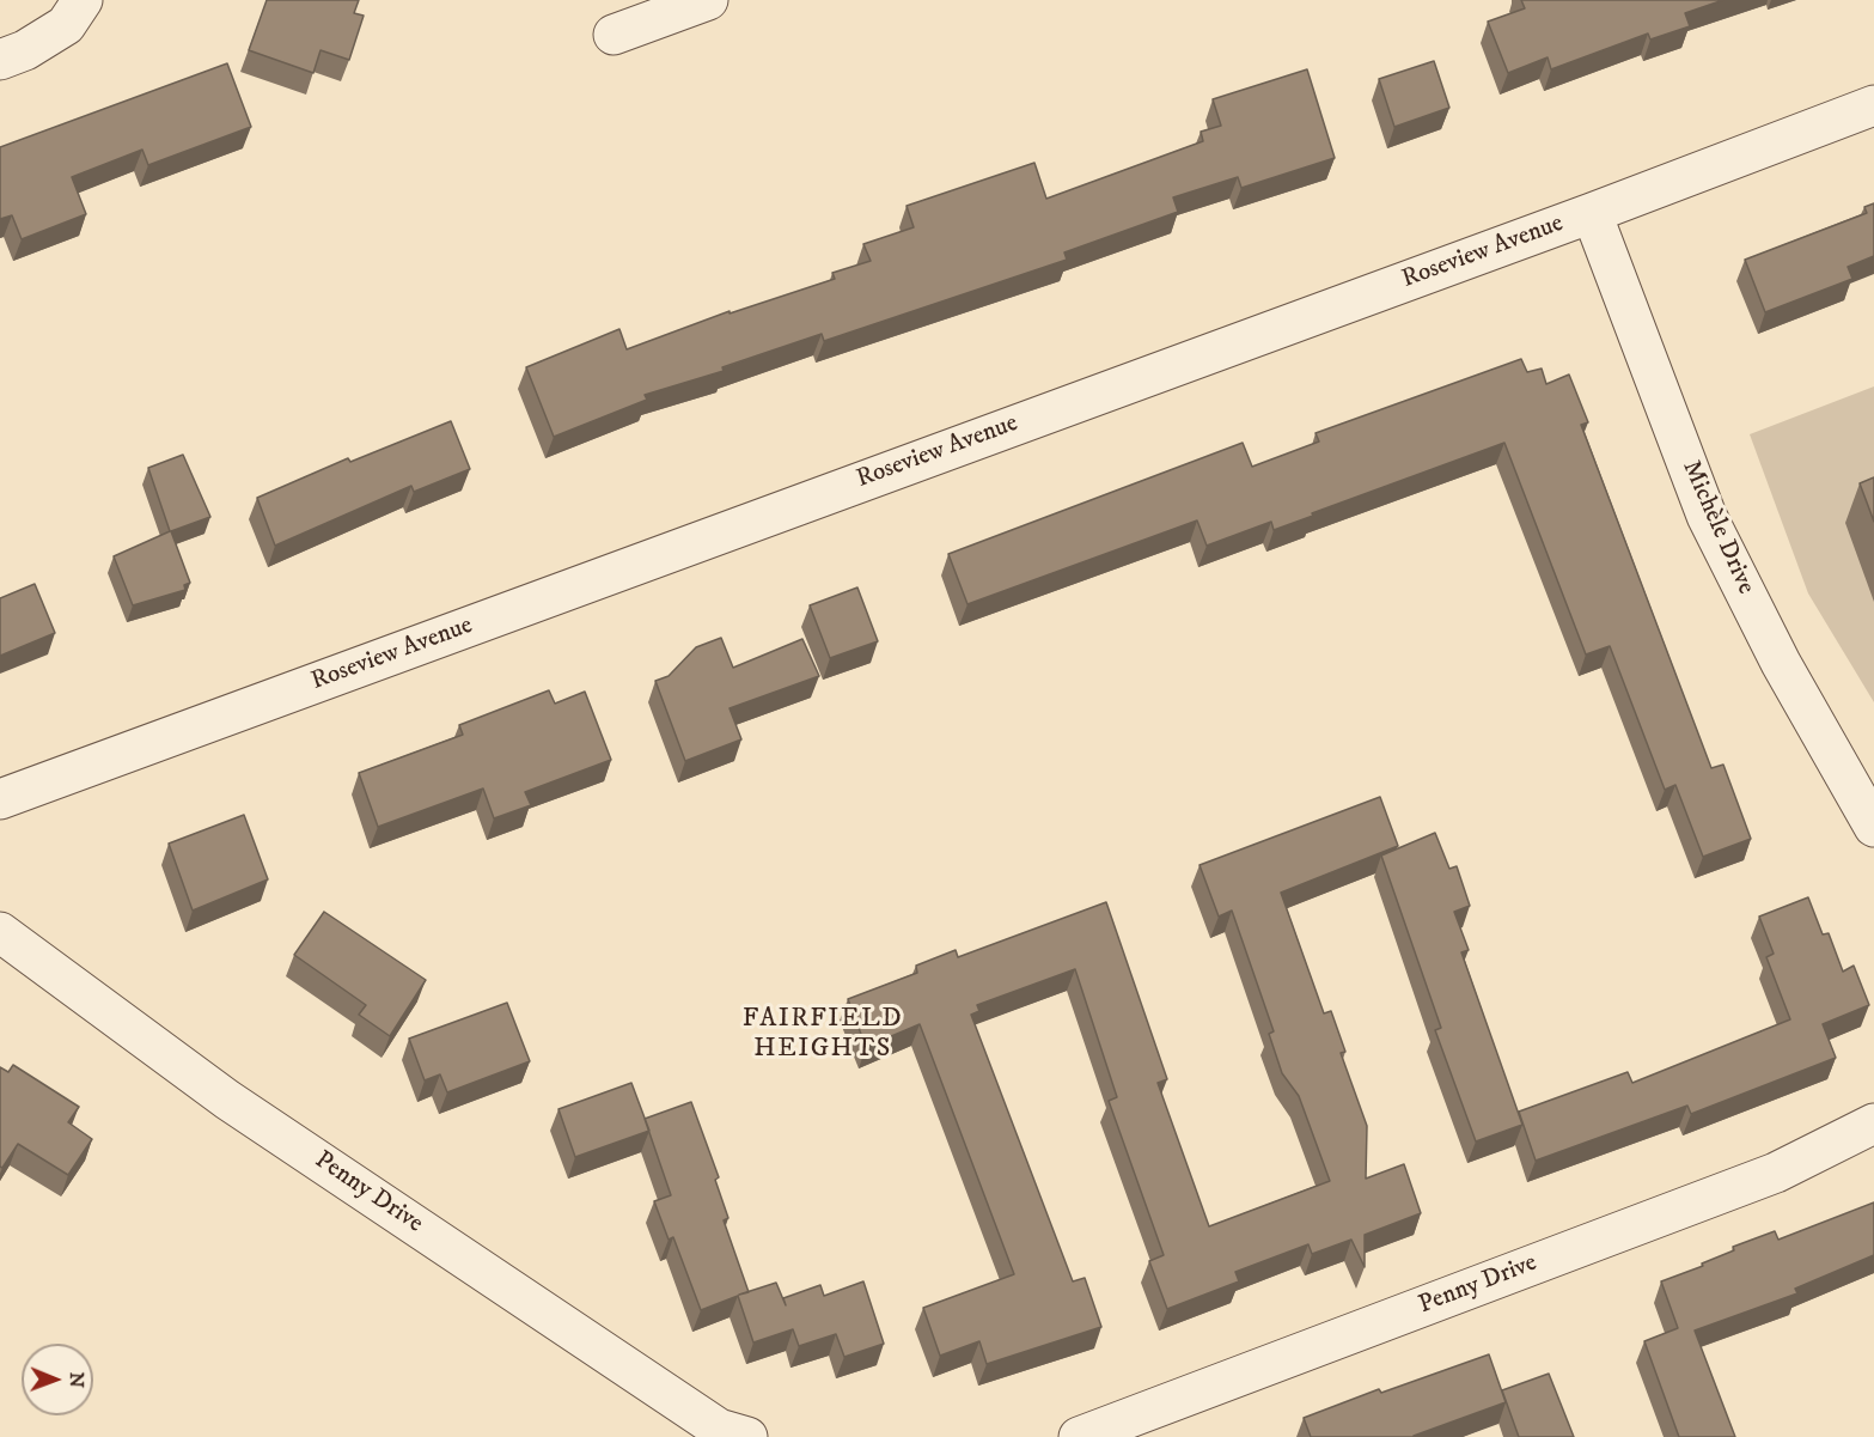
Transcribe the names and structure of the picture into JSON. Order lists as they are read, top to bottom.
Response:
{
  "streets": {
    "street": ["Roseview Avenue", "Michèle Drive", "Penny Drive"]
  },
  "crossings": [
    ["Roseview Avenue", "Michèle Drive"]
  ],
  "districts": ["FAIRFIELD HEIGHTS"],
  "north": "right"
}
